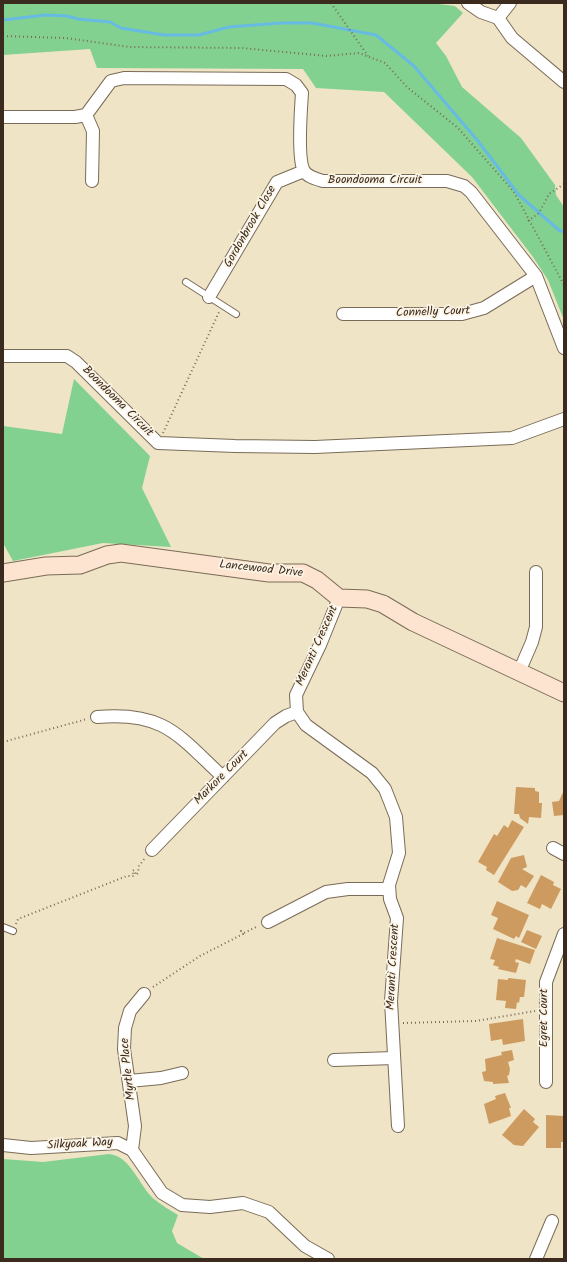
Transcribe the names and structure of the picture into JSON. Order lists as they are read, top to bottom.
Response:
{
  "streets": {
    "street": [
      "Boondooma Circuit",
      "Gordonbrook Close",
      "Connelly Court",
      "Lancewood Drive",
      "Meranti Crescent",
      "Markore Court",
      "Egret Court",
      "Myrtle Place",
      "Silkyoak Way"
    ]
  },
  "crossings": [
    ["Boondooma Circuit", "Gordonbrook Close"],
    ["Boondooma Circuit", "Connelly Court"],
    ["Lancewood Drive", "Meranti Crescent"],
    ["Meranti Crescent", "Markore Court"],
    ["Myrtle Place", "Silkyoak Way"]
  ]
}
